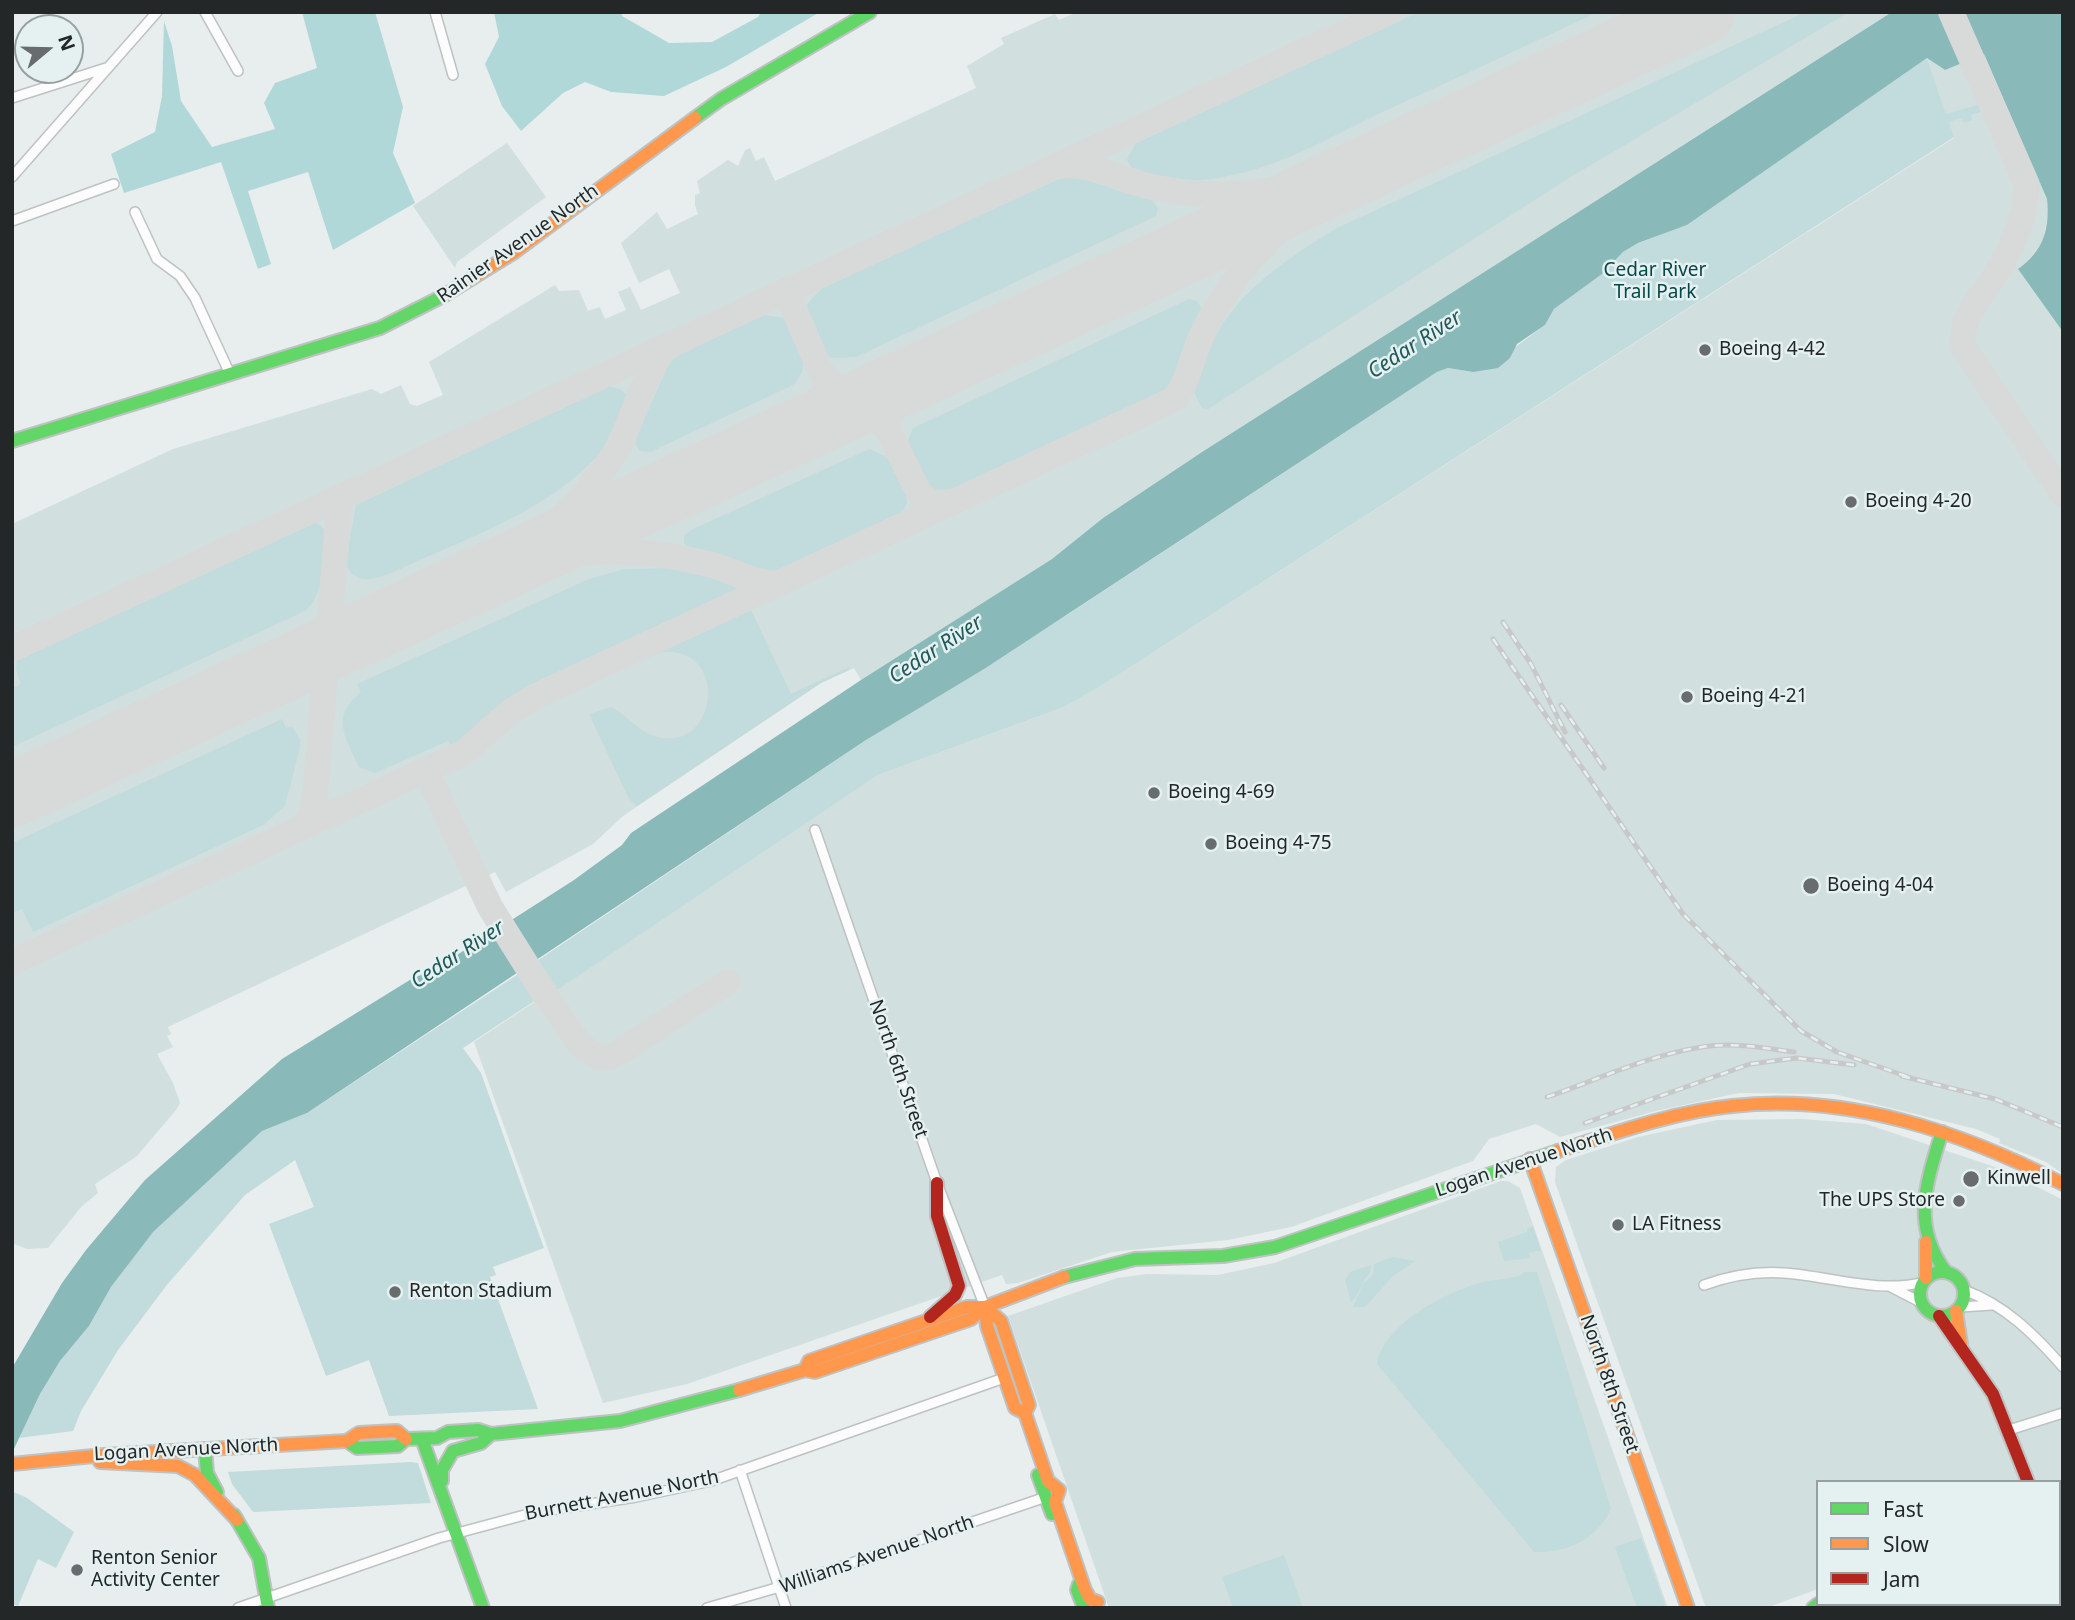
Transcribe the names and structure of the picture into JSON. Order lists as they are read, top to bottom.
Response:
{
  "streets": {
    "main road": [
      "Rainier Avenue North",
      "North 6th Street",
      "Logan Avenue North",
      "North 8th Street"
    ],
    "street": ["Burnett Avenue North", "Williams Avenue North"]
  },
  "crossings": [
    ["North 6th Street", "Logan Avenue North"],
    ["North 6th Street", "Burnett Avenue North"],
    ["North 6th Street", "Williams Avenue North"],
    ["Logan Avenue North", "North 8th Street"]
  ],
  "water": ["Cedar River"],
  "parks": ["Cedar River Trail Park"],
  "places": [
    "Boeing 4-42",
    "Boeing 4-20",
    "Boeing 4-21",
    "Boeing 4-69",
    "Boeing 4-75",
    "Boeing 4-04",
    "Kinwell",
    "The UPS Store",
    "LA Fitness",
    "Renton Stadium",
    "Renton Senior Activity Center"
  ],
  "legend": ["Fast", "Slow", "Jam"],
  "north": "right"
}
